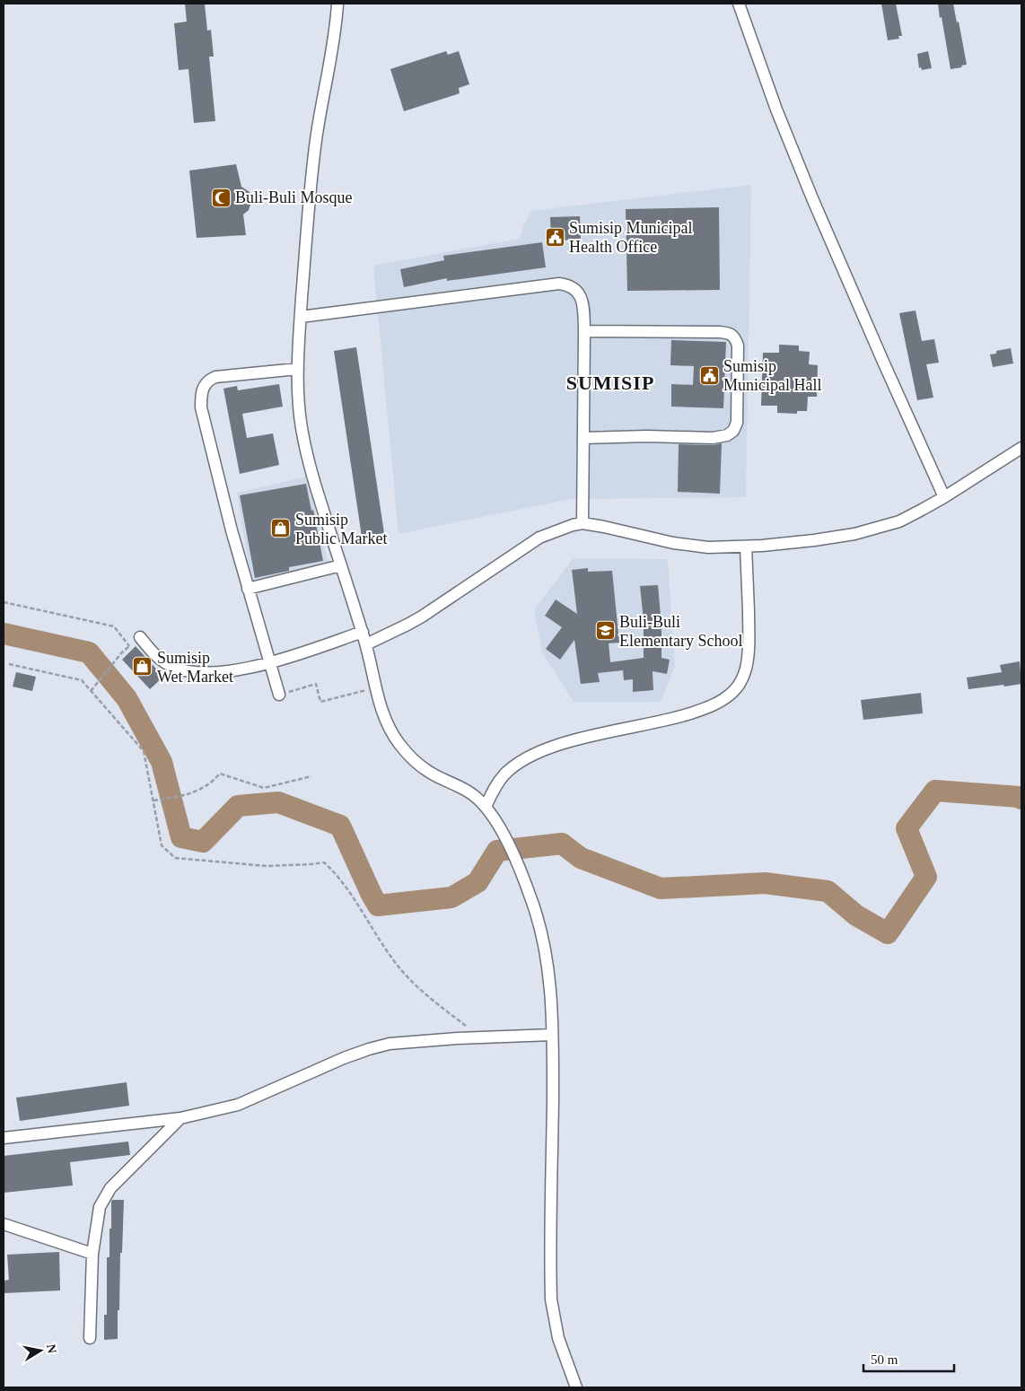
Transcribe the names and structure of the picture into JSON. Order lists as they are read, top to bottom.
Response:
{
  "districts": ["SUMISIP"],
  "places": {
    "mosque": ["Buli-Buli Mosque"],
    "public building": ["Sumisip Municipal Health Office", "Sumisip Municipal Hall"],
    "shop": ["Sumisip Public Market", "Sumisip Wet Market"],
    "school or university": ["Buli-Buli Elementary School"]
  },
  "scale_bar": "50 m",
  "north": "right"
}
